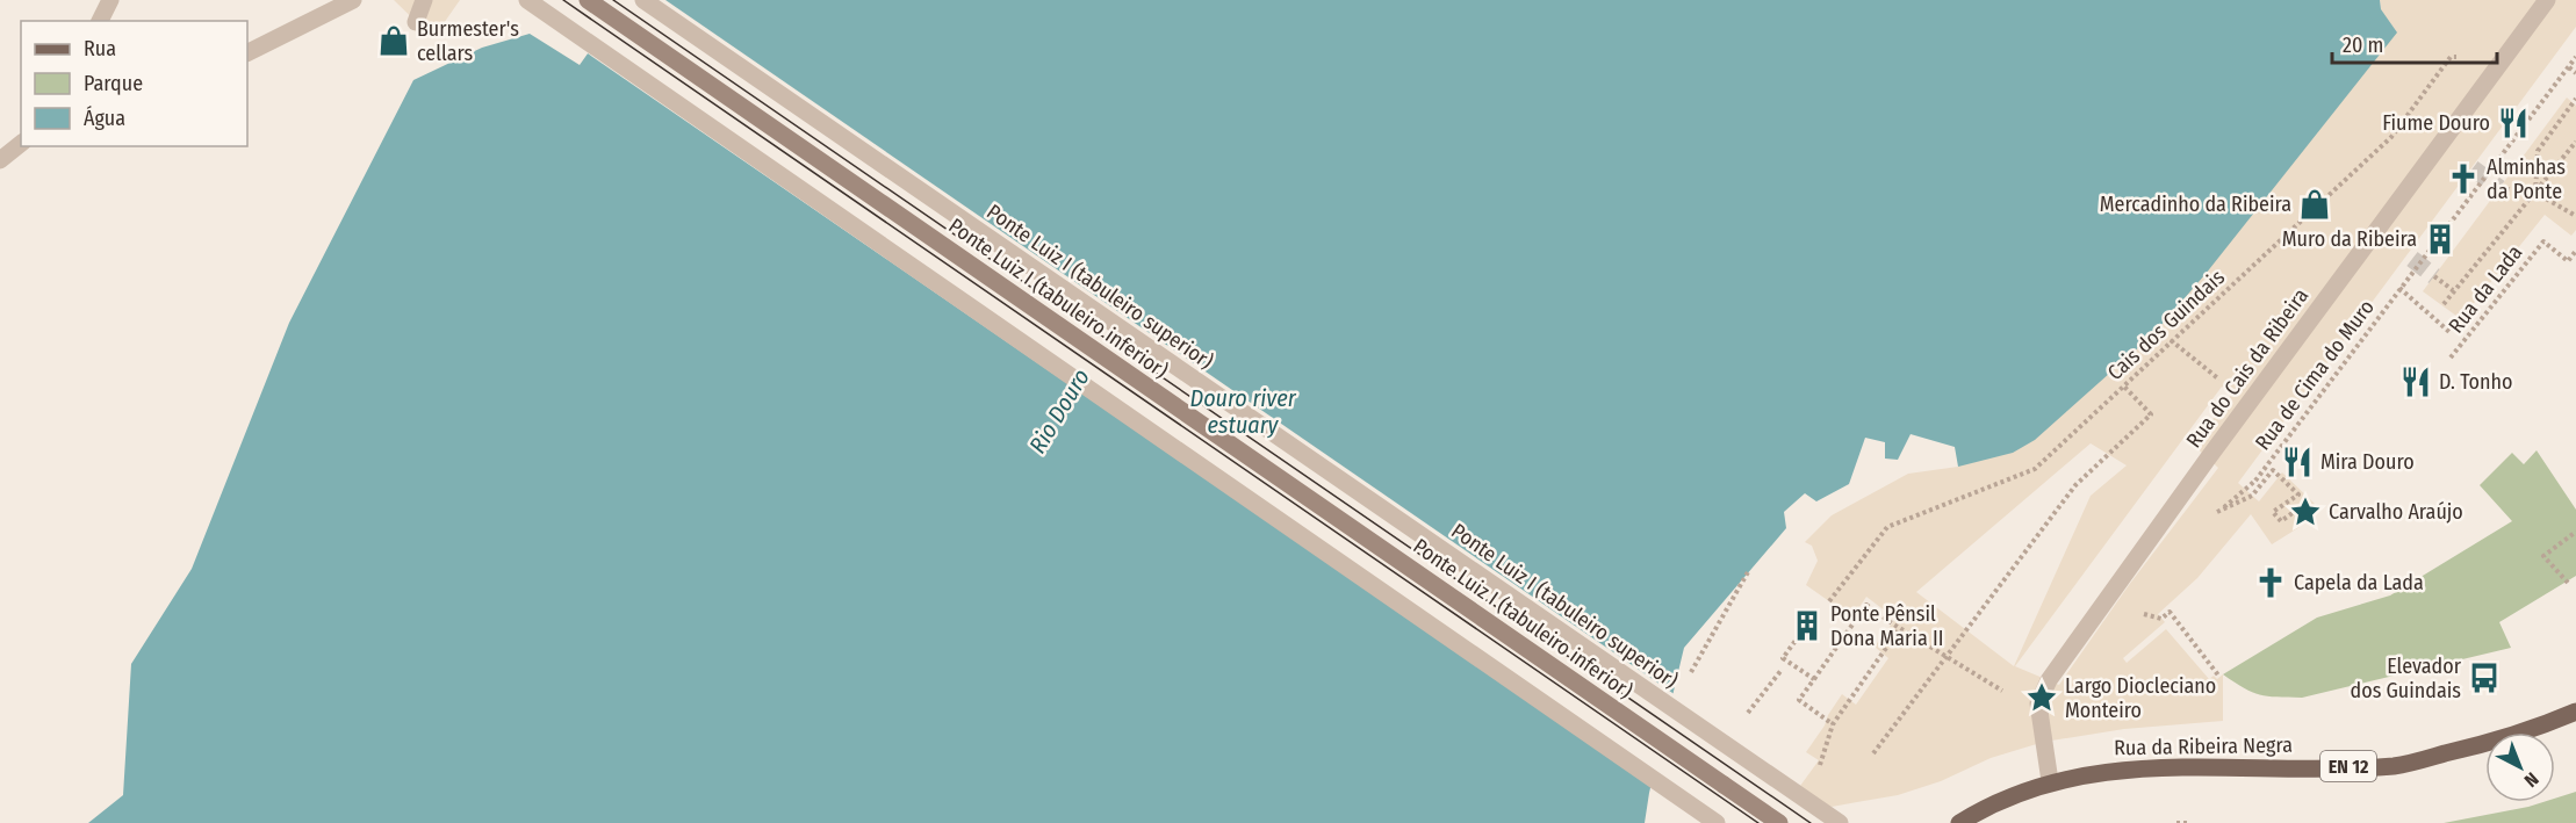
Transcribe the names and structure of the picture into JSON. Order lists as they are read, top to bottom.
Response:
{
  "streets": {
    "main road": ["Ponte Luiz I (tabuleiro inferior)", "Rua da Ribeira Negra", "EN 12"],
    "street": ["Ponte Luiz I (tabuleiro superior)", "Rua do Cais da Ribeira"],
    "path": ["Rua da Lada", "Cais dos Guindais", "Rua de Cima do Muro"]
  },
  "crossings": [
    ["Cais dos Guindais", "Rua do Cais da Ribeira"],
    ["Rua do Cais da Ribeira", "Rua da Ribeira Negra"]
  ],
  "water": ["Douro river estuary", "Rio Douro"],
  "places": {
    "shop": ["Burmester's cellars", "Mercadinho da Ribeira"],
    "restaurant": ["Fiume Douro", "D. Tonho", "Mira Douro"],
    "church": ["Alminhas da Ponte", "Capela da Lada"],
    "building": ["Muro da Ribeira", "Ponte Pênsil Dona Maria II"],
    "place": ["Carvalho Araújo", "Largo Diocleciano Monteiro"],
    "bus stop": ["Elevador dos Guindais"]
  },
  "legend": ["Rua", "Parque", "Água"],
  "scale_bar": "20 m",
  "north": "bottom right"
}
